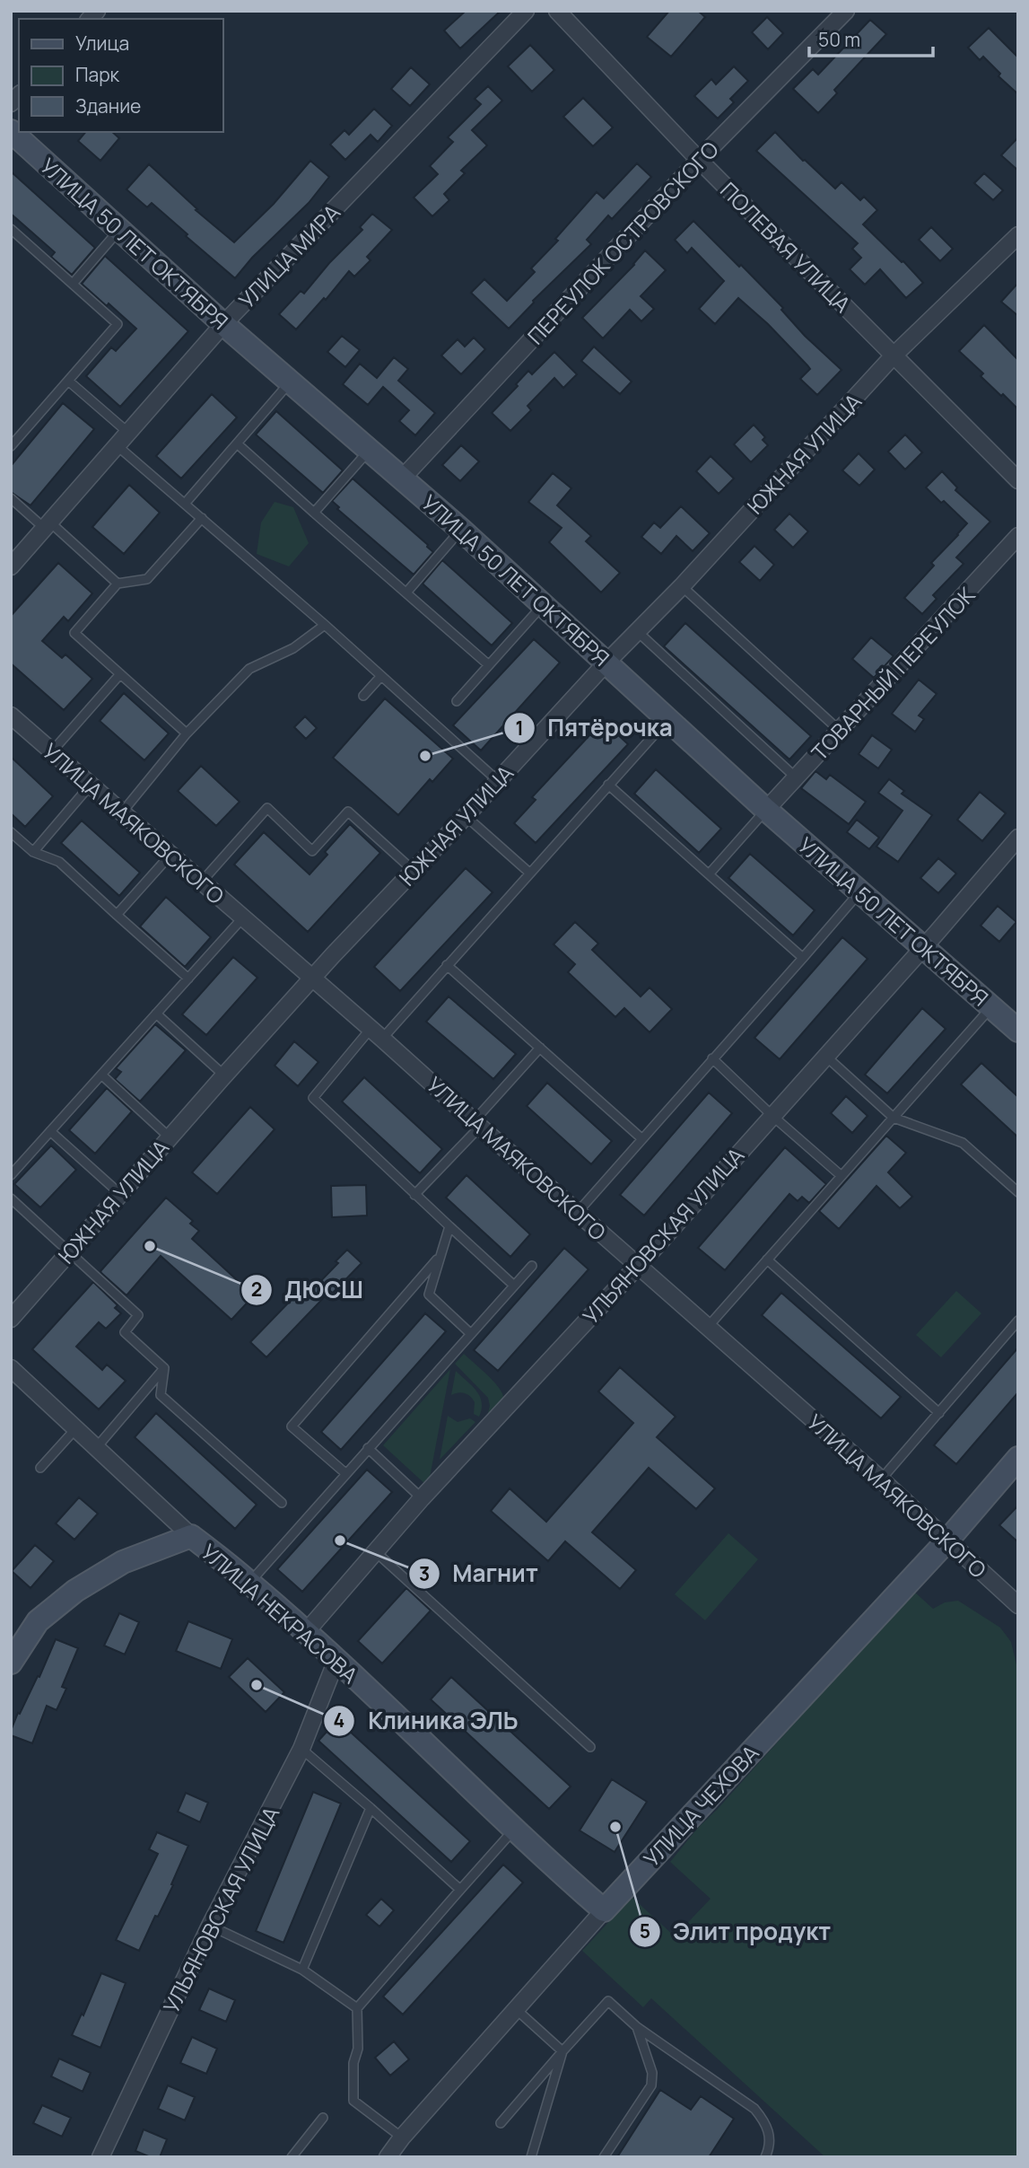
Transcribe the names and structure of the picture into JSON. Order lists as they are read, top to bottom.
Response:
{
  "streets": {
    "main road": ["УЛИЦА 50 ЛЕТ ОКТЯБРЯ", "УЛИЦА НЕКРАСОВА", "УЛИЦА ЧЕХОВА"],
    "street": [
      "ПЕРЕУЛОК ОСТРОВСКОГО",
      "ПОЛЕВАЯ УЛИЦА",
      "УЛИЦА МИРА",
      "ЮЖНАЯ УЛИЦА",
      "ТОВАРНЫЙ ПЕРЕУЛОК",
      "УЛИЦА МАЯКОВСКОГО",
      "УЛЬЯНОВСКАЯ УЛИЦА"
    ]
  },
  "crossings": [
    ["ПЕРЕУЛОК ОСТРОВСКОГО", "УЛИЦА 50 ЛЕТ ОКТЯБРЯ"],
    ["ПЕРЕУЛОК ОСТРОВСКОГО", "ПОЛЕВАЯ УЛИЦА"],
    ["УЛИЦА 50 ЛЕТ ОКТЯБРЯ", "УЛИЦА МИРА"],
    ["УЛИЦА 50 ЛЕТ ОКТЯБРЯ", "ЮЖНАЯ УЛИЦА"],
    ["УЛИЦА 50 ЛЕТ ОКТЯБРЯ", "ТОВАРНЫЙ ПЕРЕУЛОК"],
    ["УЛИЦА 50 ЛЕТ ОКТЯБРЯ", "УЛЬЯНОВСКАЯ УЛИЦА"],
    ["ПОЛЕВАЯ УЛИЦА", "ЮЖНАЯ УЛИЦА"],
    ["ЮЖНАЯ УЛИЦА", "УЛИЦА МАЯКОВСКОГО"],
    ["УЛИЦА МАЯКОВСКОГО", "УЛЬЯНОВСКАЯ УЛИЦА"],
    ["УЛИЦА МАЯКОВСКОГО", "УЛИЦА ЧЕХОВА"],
    ["УЛЬЯНОВСКАЯ УЛИЦА", "УЛИЦА НЕКРАСОВА"],
    ["УЛИЦА НЕКРАСОВА", "УЛИЦА ЧЕХОВА"]
  ],
  "places": [
    "Пятёрочка",
    "ДЮСШ",
    "Магнит",
    "Клиника ЭЛЬ",
    "Элит продукт"
  ],
  "legend": ["Улица", "Парк", "Здание"],
  "scale_bar": "50 m"
}
